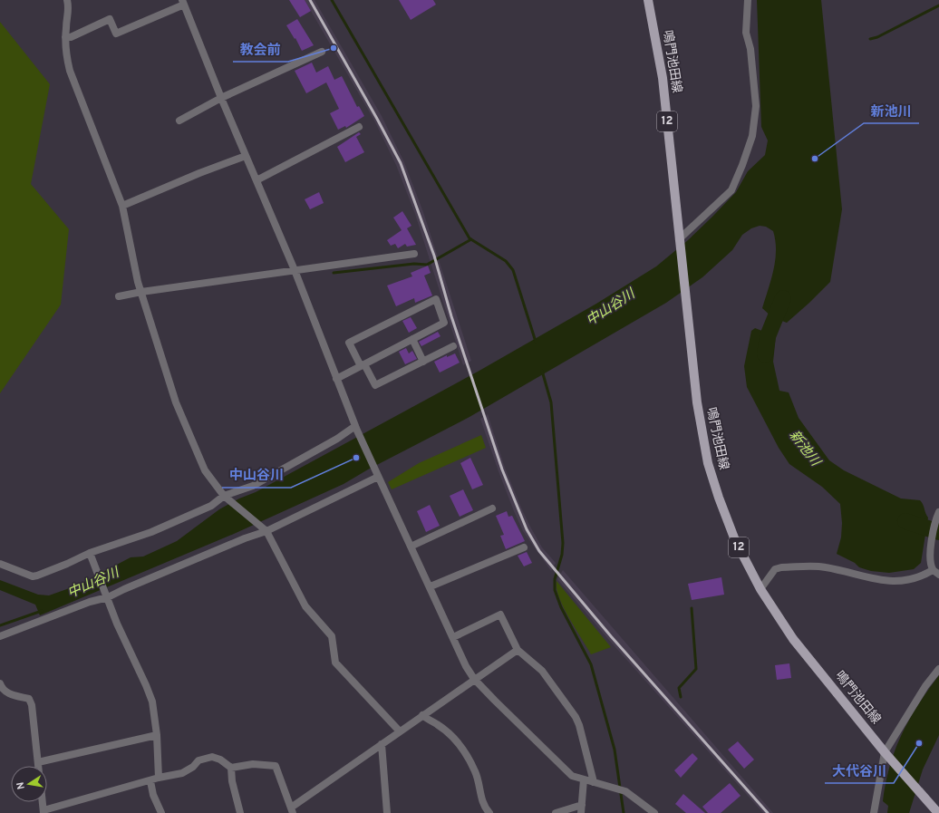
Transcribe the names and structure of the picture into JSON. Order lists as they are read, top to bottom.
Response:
{
  "streets": {
    "main road": ["鳴門池田線", "12"]
  },
  "water": ["中山谷川", "新池川"],
  "places": [
    "教会前",
    "新池川",
    "中山谷川",
    "大代谷川"
  ],
  "north": "left"
}
